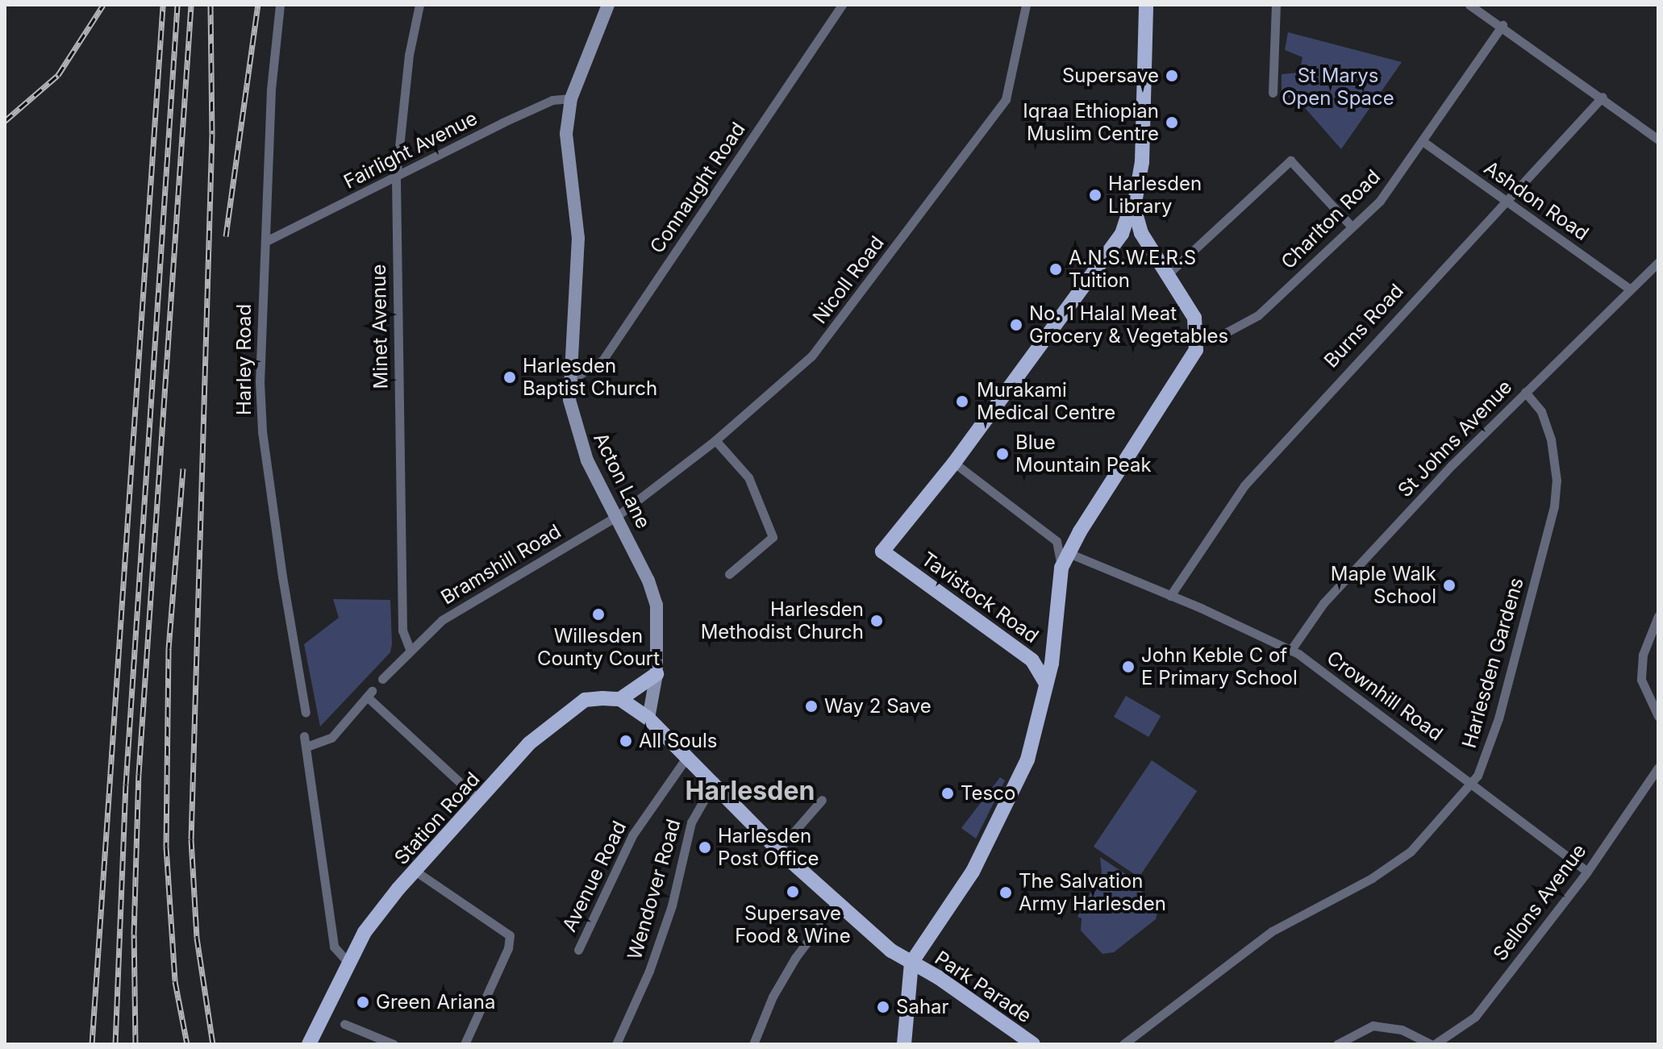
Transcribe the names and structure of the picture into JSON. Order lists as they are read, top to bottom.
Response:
{
  "streets": {
    "main road": [
      "Acton Lane",
      "Tavistock Road",
      "Station Road",
      "Park Parade"
    ],
    "street": [
      "Fairlight Avenue",
      "Connaught Road",
      "Ashdon Road",
      "Charlton Road",
      "Nicoll Road",
      "Burns Road",
      "Minet Avenue",
      "Harley Road",
      "St Johns Avenue",
      "Bramshill Road",
      "Harlesden Gardens",
      "Crownhill Road",
      "Avenue Road",
      "Wendover Road",
      "Sellons Avenue"
    ]
  },
  "crossings": [
    ["Fairlight Avenue", "Minet Avenue"],
    ["Fairlight Avenue", "Harley Road"],
    ["Fairlight Avenue", "Acton Lane"],
    ["Connaught Road", "Acton Lane"],
    ["Ashdon Road", "Charlton Road"],
    ["Ashdon Road", "Burns Road"],
    ["Ashdon Road", "St Johns Avenue"],
    ["Nicoll Road", "Acton Lane"],
    ["Nicoll Road", "Bramshill Road"],
    ["Burns Road", "Crownhill Road"],
    ["Minet Avenue", "Bramshill Road"],
    ["St Johns Avenue", "Harlesden Gardens"],
    ["St Johns Avenue", "Crownhill Road"],
    ["Acton Lane", "Bramshill Road"],
    ["Harlesden Gardens", "Crownhill Road"],
    ["Crownhill Road", "Sellons Avenue"],
    ["Wendover Road", "Park Parade"]
  ],
  "districts": ["Harlesden"],
  "parks": ["St Marys Open Space"],
  "places": [
    "Supersave",
    "Iqraa Ethiopian Muslim Centre",
    "Harlesden Library",
    "A.N.S.W.E.R.S Tuition",
    "No. 1 Halal Meat Grocery & Vegetables",
    "Harlesden Baptist Church",
    "Murakami Medical Centre",
    "Blue Mountain Peak",
    "Maple Walk School",
    "Willesden County Court",
    "Harlesden Methodist Church",
    "John Keble C of E Primary School",
    "Way 2 Save",
    "All Souls",
    "Tesco",
    "Harlesden Post Office",
    "Supersave Food & Wine",
    "The Salvation Army Harlesden",
    "Green Ariana",
    "Sahar"
  ]
}
